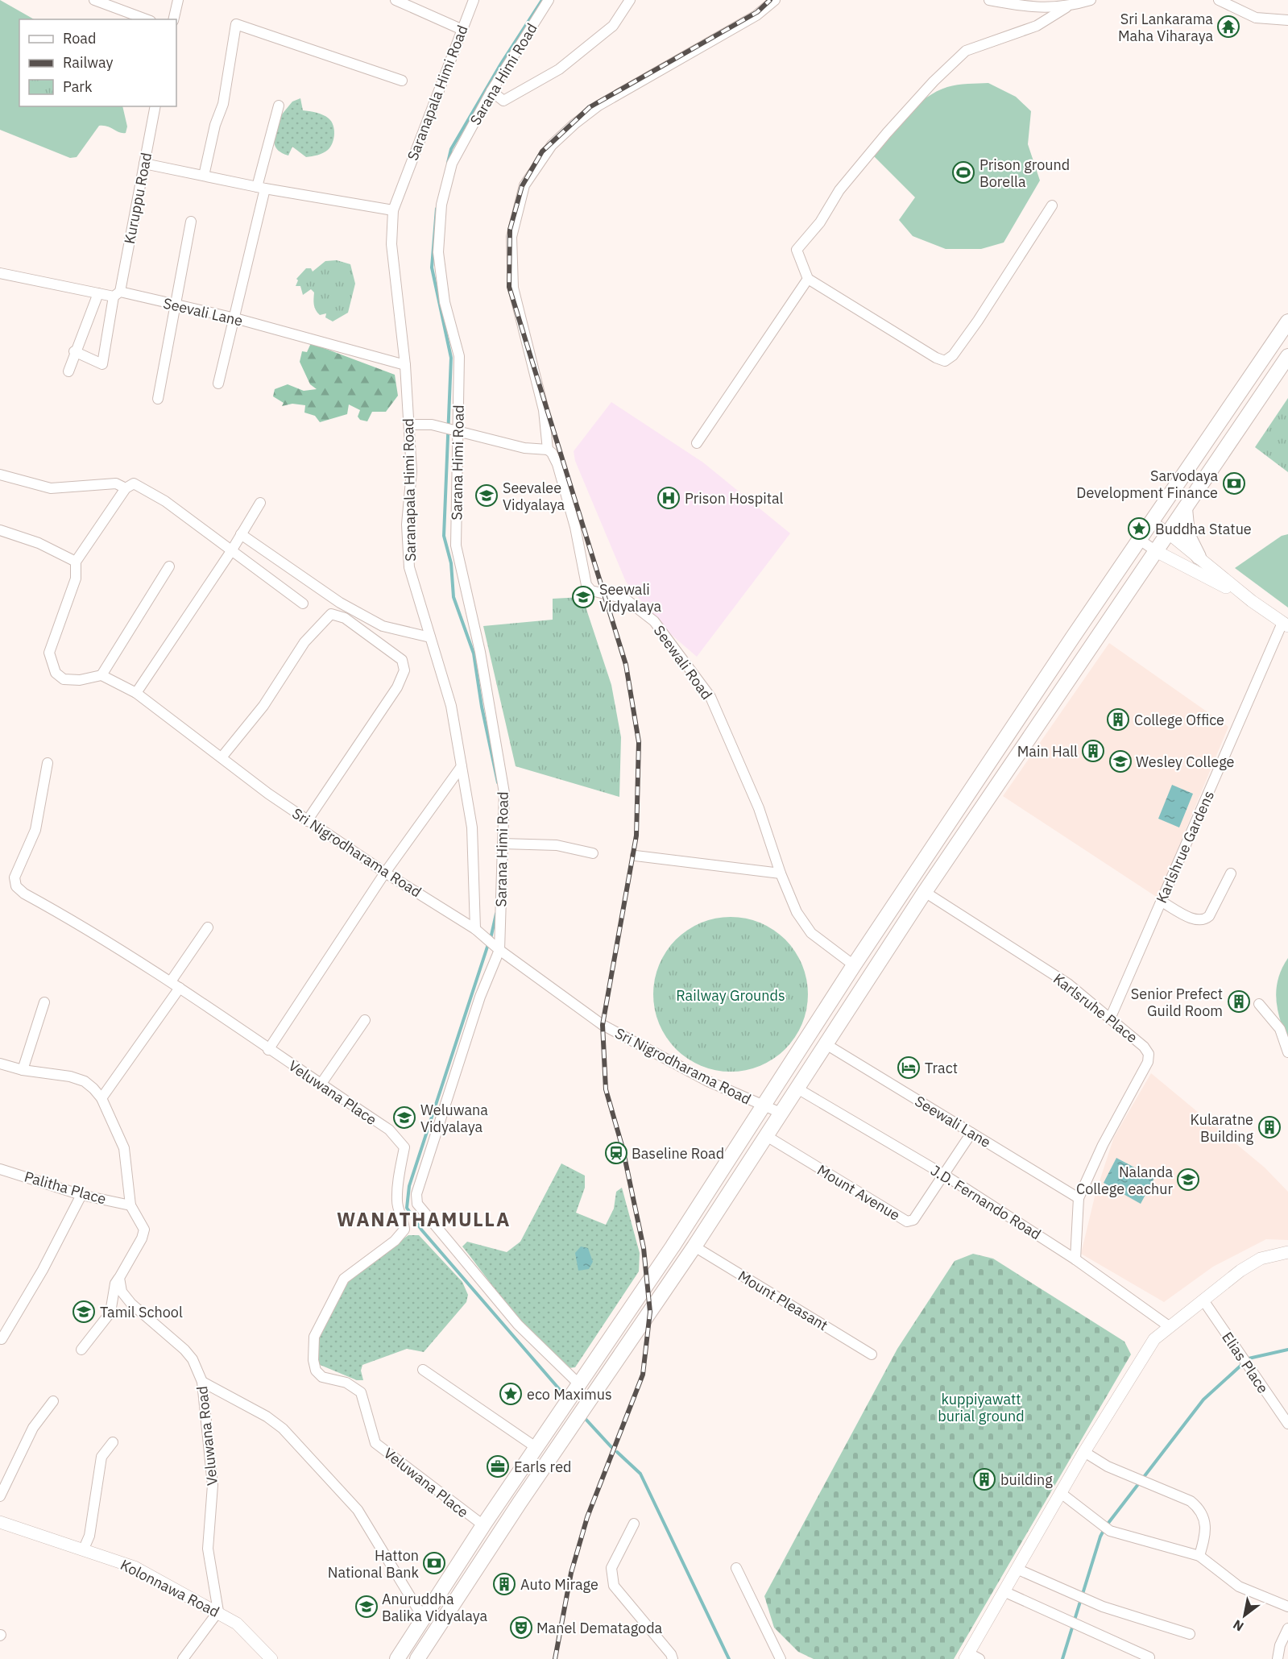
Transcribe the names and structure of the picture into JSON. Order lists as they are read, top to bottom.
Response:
{
  "streets": {
    "main road": ["Kolonnawa Road"],
    "street": [
      "Sarana Himi Road",
      "Saranapala Himi Road",
      "Kuruppu Road",
      "Seevali Lane",
      "Seewali Road",
      "Karlshrue Gardens",
      "Sri Nigrodharama Road",
      "Karlsruhe Place",
      "Veluwana Place",
      "Seewali Lane",
      "Palitha Place",
      "Mount Avenue",
      "J.D. Fernando Road",
      "Mount Pleasant",
      "Elias Place",
      "Veluwana Road"
    ]
  },
  "crossings": [
    ["Sarana Himi Road", "Sri Nigrodharama Road"],
    ["Saranapala Himi Road", "Seevali Lane"],
    ["Saranapala Himi Road", "Sri Nigrodharama Road"],
    ["Kuruppu Road", "Seevali Lane"],
    ["Karlshrue Gardens", "Karlsruhe Place"],
    ["Karlsruhe Place", "Seewali Lane"],
    ["Karlsruhe Place", "J.D. Fernando Road"],
    ["Seewali Lane", "Mount Avenue"],
    ["Mount Avenue", "J.D. Fernando Road"],
    ["Veluwana Road", "Kolonnawa Road"]
  ],
  "districts": ["WANATHAMULLA"],
  "parks": ["Railway Grounds", "kuppiyawatt burial ground"],
  "places": {
    "temple": ["Sri Lankarama Maha Viharaya"],
    "sports": ["Prison ground Borella"],
    "bank": ["Sarvodaya Development Finance", "Hatton National Bank"],
    "school or university": [
      "Seevalee Vidyalaya",
      "Seewali Vidyalaya",
      "Wesley College",
      "Weluwana Vidyalaya",
      "Nalanda College eachur",
      "Tamil School",
      "Anuruddha Balika Vidyalaya"
    ],
    "hospital": ["Prison Hospital"],
    "place": ["Buddha Statue", "eco Maximus"],
    "building": [
      "College Office",
      "Main Hall",
      "Senior Prefect Guild Room",
      "Kularatne Building",
      "building",
      "Auto Mirage"
    ],
    "hotel": ["Tract"],
    "station": ["Baseline Road"],
    "office": ["Earls red"],
    "theatre": ["Manel Dematagoda"]
  },
  "legend": ["Road", "Railway", "Park"],
  "north": "bottom left"
}
